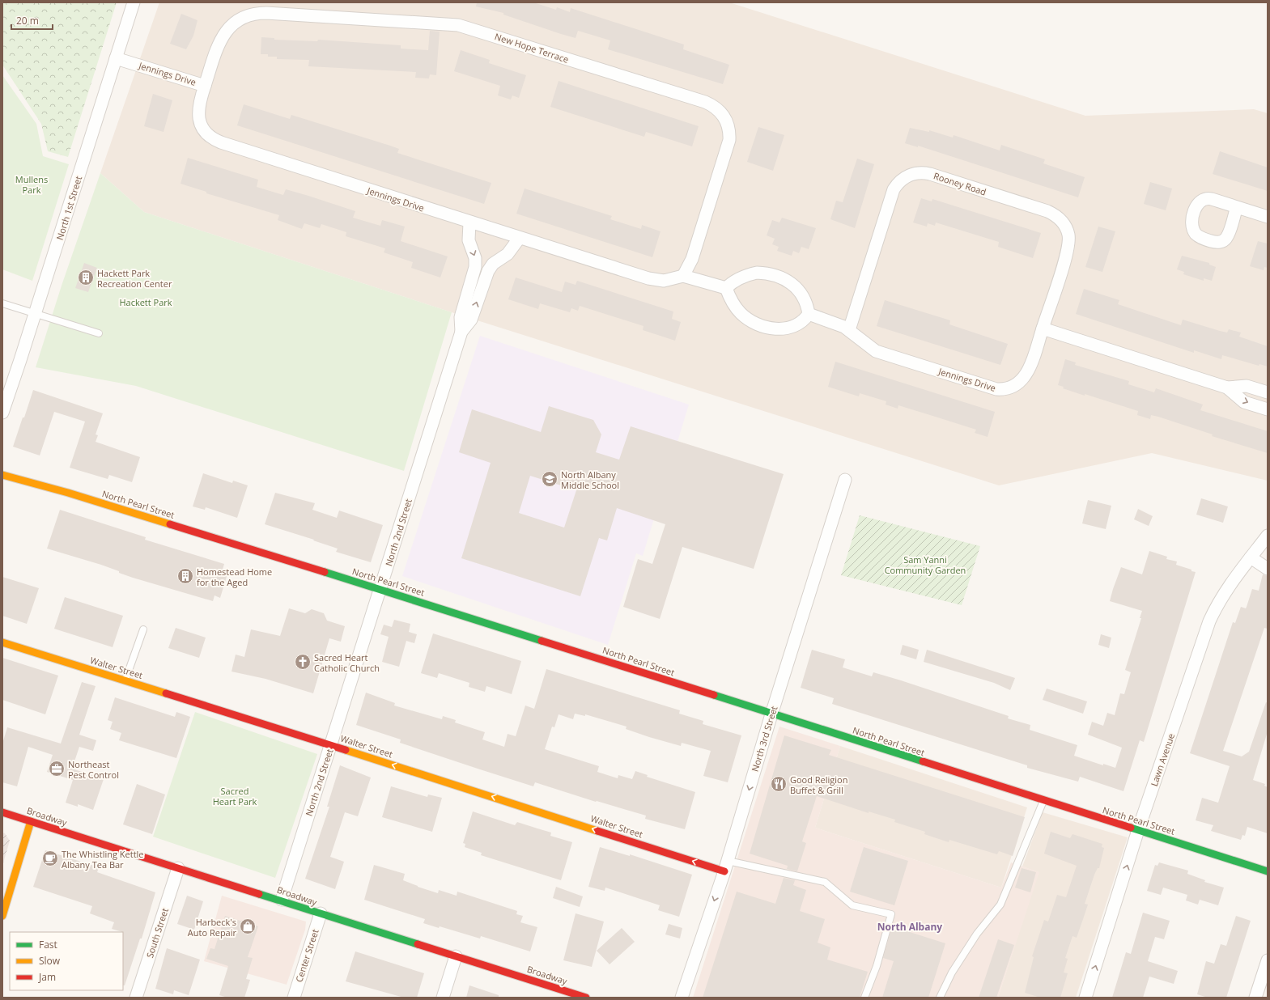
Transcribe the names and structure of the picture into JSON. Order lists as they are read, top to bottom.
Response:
{
  "streets": {
    "street": [
      "New Hope Terrace",
      "Jennings Drive",
      "Rooney Road",
      "North 1st Street",
      "North Pearl Street",
      "North 2nd Street",
      "Walter Street",
      "North 3rd Street",
      "Lawn Avenue",
      "Broadway",
      "South Street",
      "Center Street"
    ]
  },
  "crossings": [
    ["New Hope Terrace", "Jennings Drive"],
    ["Jennings Drive", "Rooney Road"],
    ["Jennings Drive", "North 1st Street"],
    ["Jennings Drive", "North 2nd Street"],
    ["North Pearl Street", "North 2nd Street"],
    ["North Pearl Street", "North 3rd Street"],
    ["North Pearl Street", "Lawn Avenue"],
    ["North 2nd Street", "Walter Street"],
    ["North 2nd Street", "Broadway"],
    ["Walter Street", "North 3rd Street"],
    ["Broadway", "South Street"],
    ["Broadway", "Center Street"]
  ],
  "one_way": ["Walter Street", "North 3rd Street", "Lawn Avenue"],
  "districts": ["North Albany"],
  "parks": [
    "Mullens Park",
    "Hackett Park",
    "Sam Yanni Community Garden",
    "Sacred Heart Park"
  ],
  "places": {
    "building": ["Hackett Park Recreation Center", "Homestead Home for the Aged"],
    "school or university": ["North Albany Middle School"],
    "church": ["Sacred Heart Catholic Church"],
    "office": ["Northeast Pest Control"],
    "restaurant": ["Good Religion Buffet & Grill"],
    "cafe": ["The Whistling Kettle Albany Tea Bar"],
    "shop": ["Harbeck's Auto Repair"]
  },
  "legend": ["Fast", "Slow", "Jam"],
  "scale_bar": "20 m"
}
